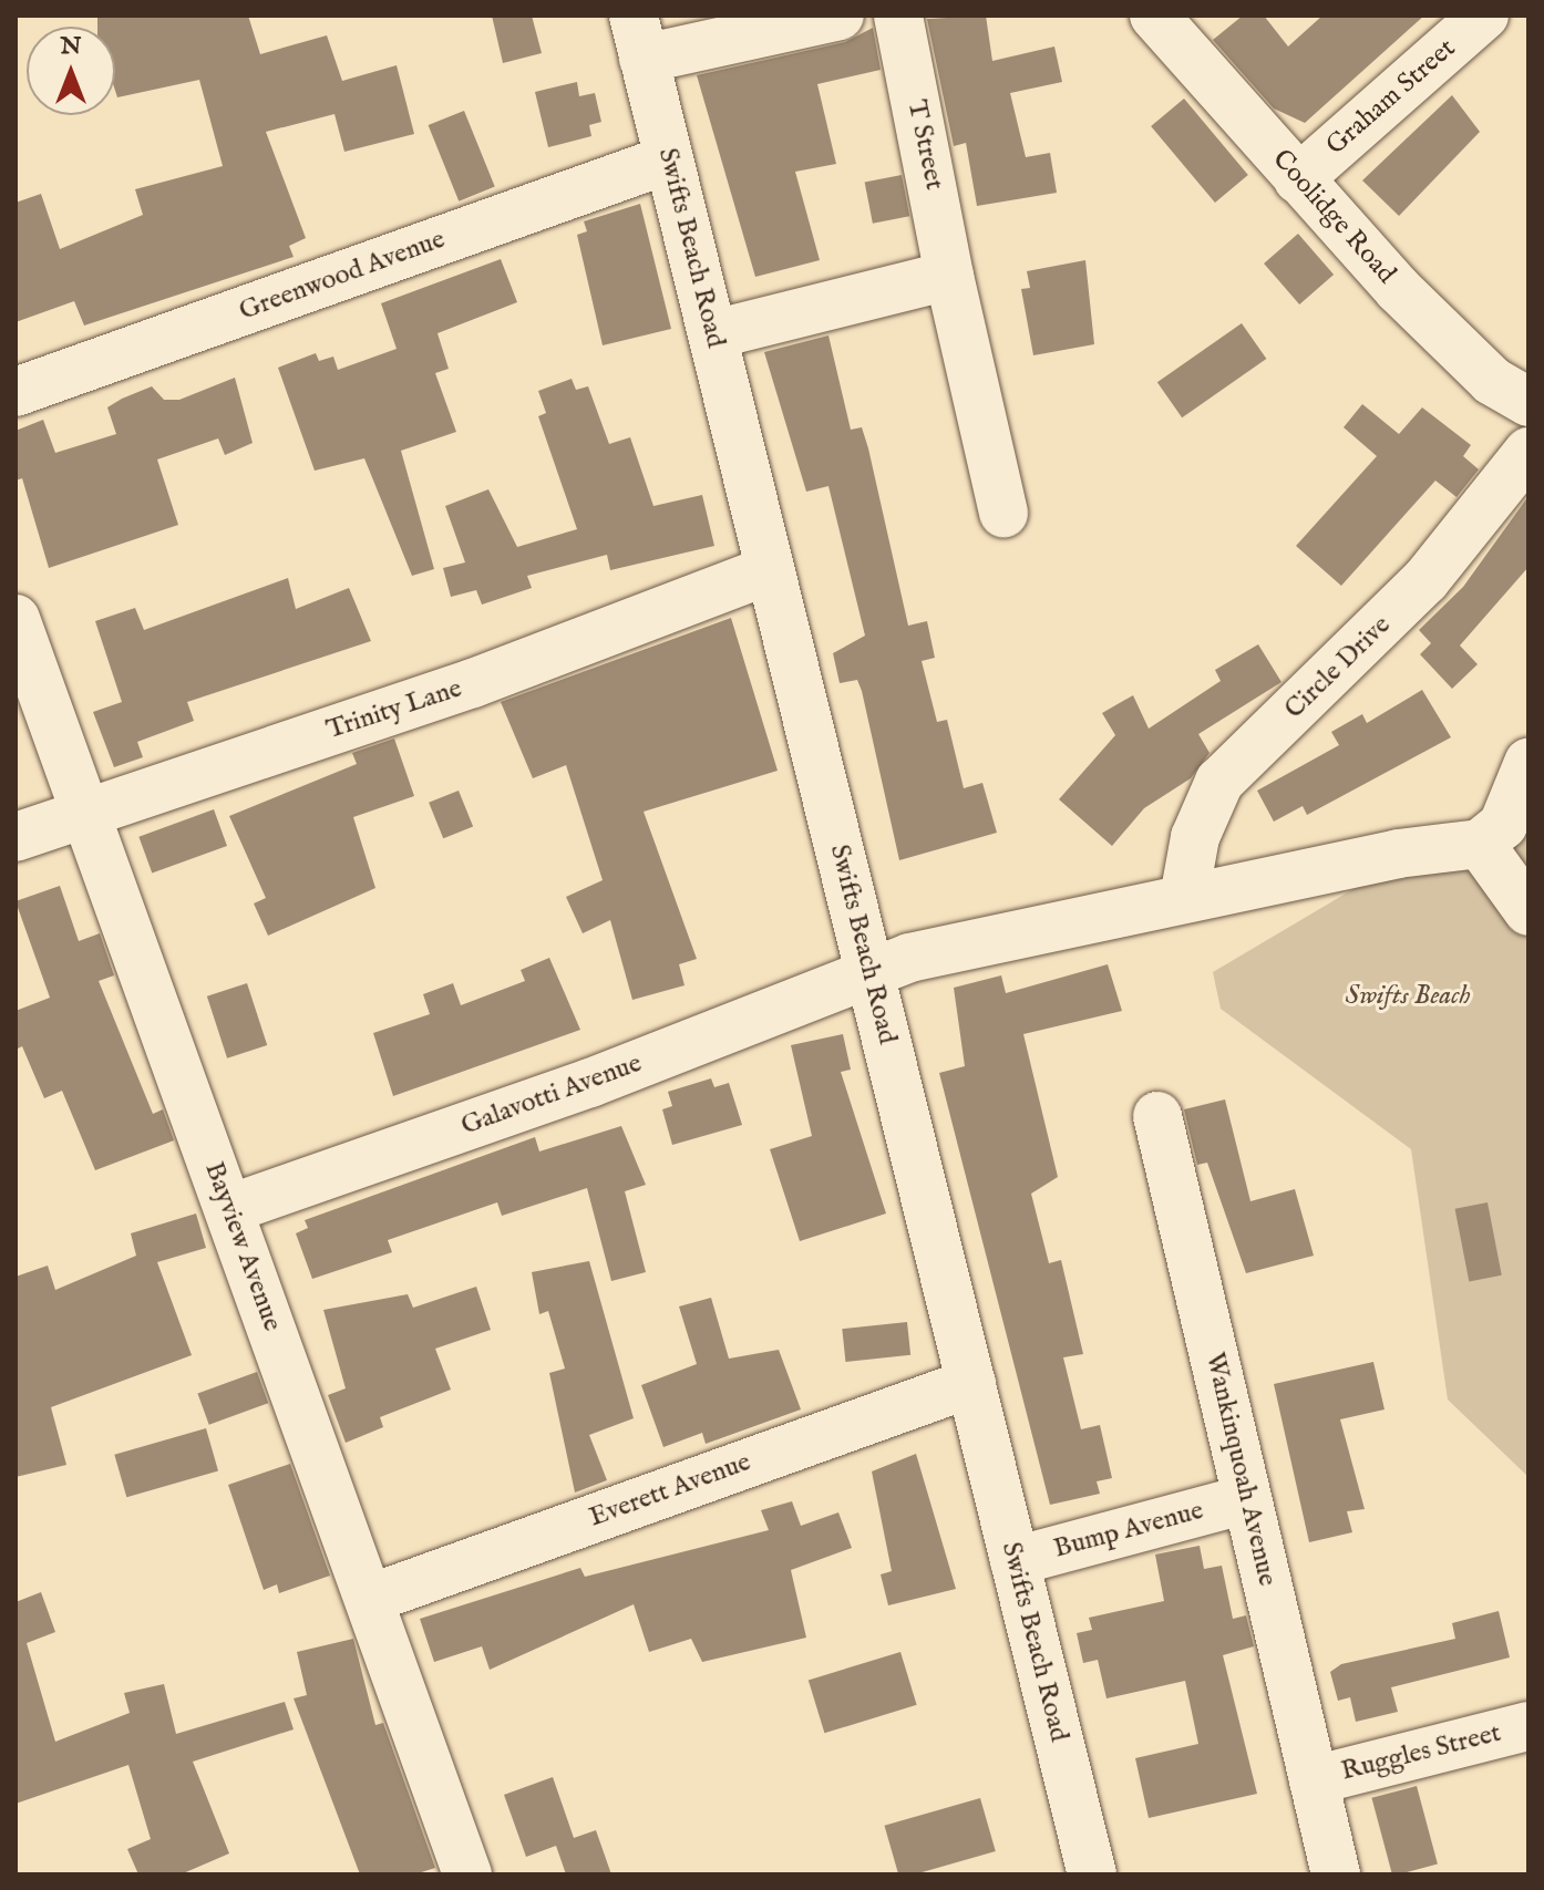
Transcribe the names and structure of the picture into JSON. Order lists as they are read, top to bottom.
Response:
{
  "streets": {
    "street": [
      "Graham Street",
      "T Street",
      "Coolidge Road",
      "Swifts Beach Road",
      "Greenwood Avenue",
      "Circle Drive",
      "Trinity Lane",
      "Galavotti Avenue",
      "Bayview Avenue",
      "Wankinquoah Avenue",
      "Everett Avenue",
      "Bump Avenue",
      "Ruggles Street"
    ]
  },
  "crossings": [
    ["Graham Street", "Coolidge Road"],
    ["Swifts Beach Road", "Greenwood Avenue"],
    ["Swifts Beach Road", "Trinity Lane"],
    ["Swifts Beach Road", "Galavotti Avenue"],
    ["Swifts Beach Road", "Everett Avenue"],
    ["Swifts Beach Road", "Bump Avenue"],
    ["Trinity Lane", "Bayview Avenue"],
    ["Galavotti Avenue", "Bayview Avenue"],
    ["Bayview Avenue", "Everett Avenue"],
    ["Wankinquoah Avenue", "Bump Avenue"],
    ["Wankinquoah Avenue", "Ruggles Street"]
  ],
  "parks": ["Swifts Beach"],
  "north": "top"
}
